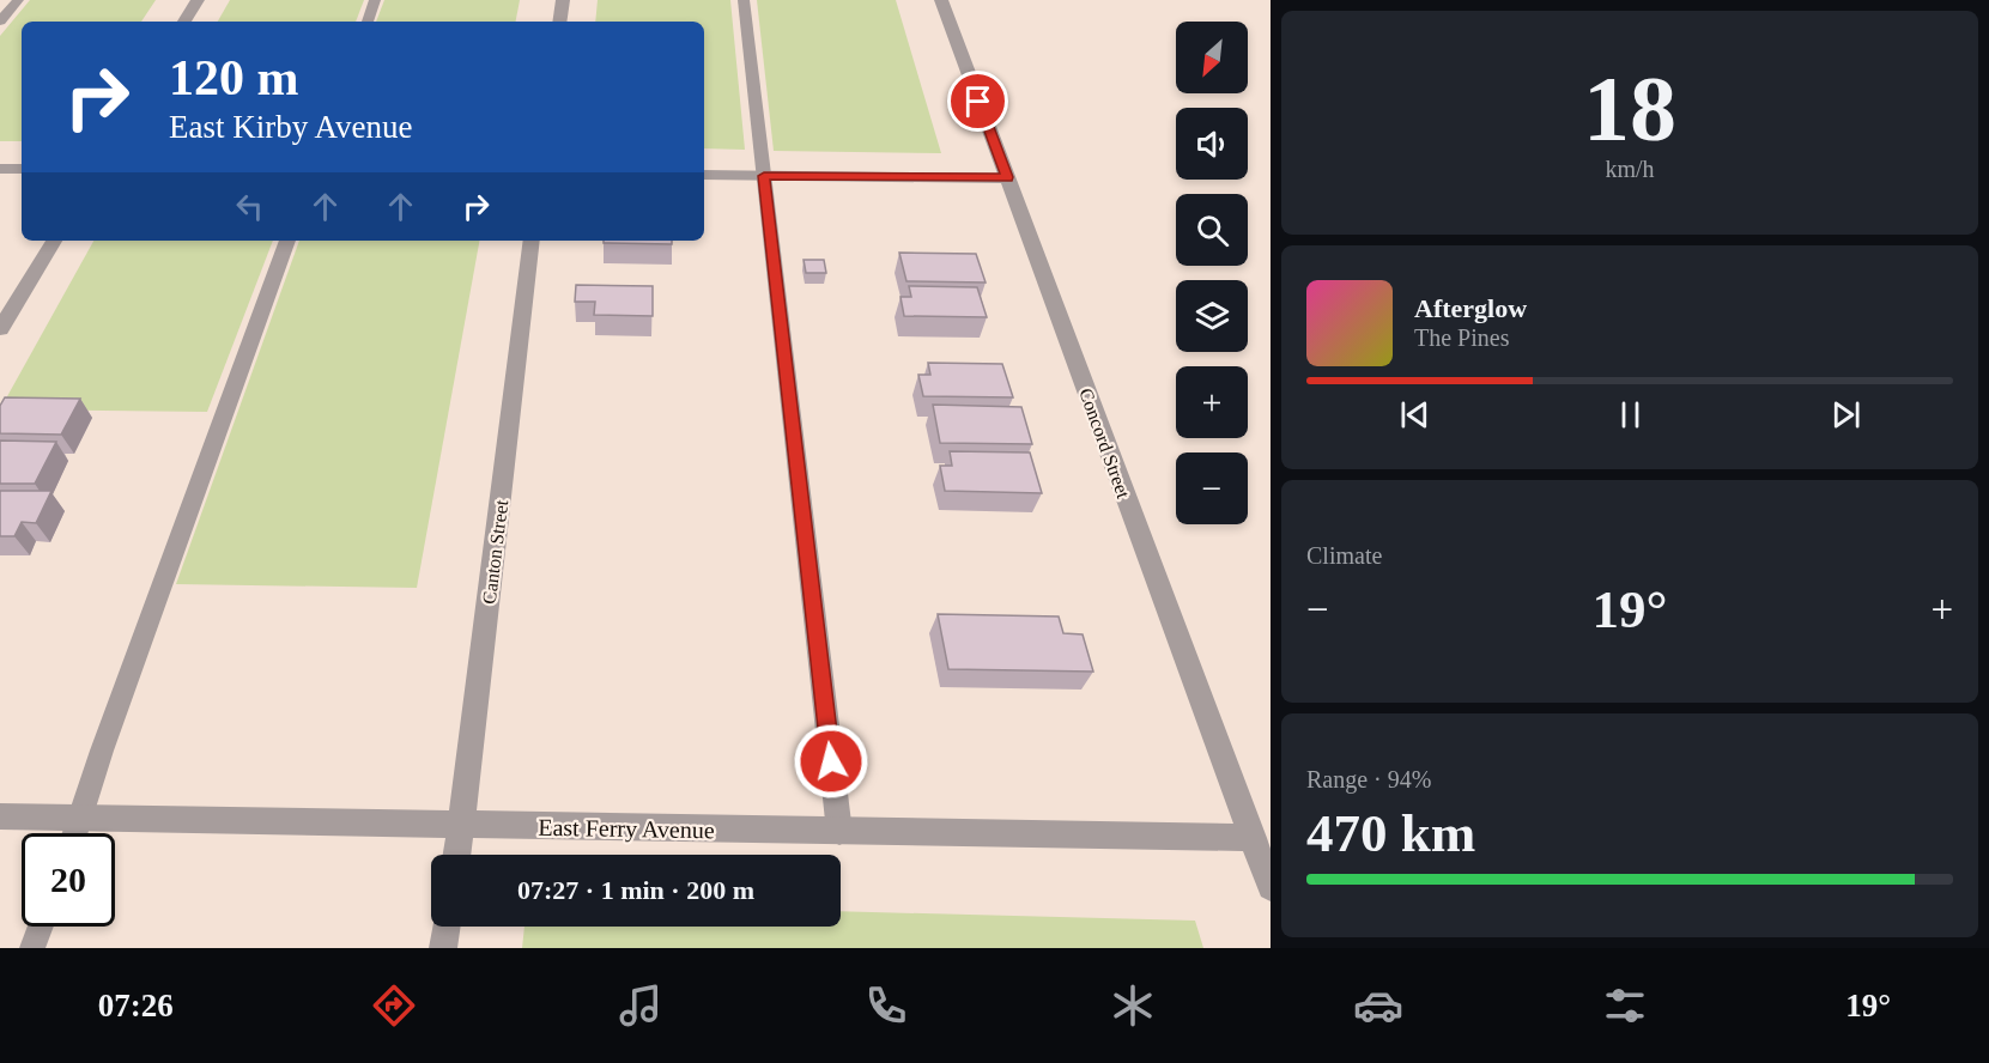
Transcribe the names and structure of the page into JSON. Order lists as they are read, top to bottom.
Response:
{
  "streets": {
    "street": ["Concord Street", "Canton Street", "East Ferry Avenue"]
  },
  "crossings": [
    ["Concord Street", "East Ferry Avenue"],
    ["Canton Street", "East Ferry Avenue"]
  ],
  "north": "bottom left",
  "page": {
    "tile": [
      ["18", "km/h"],
      "Climate",
      ["Range · 94%", "470 km"]
    ],
    "map_buttons": ["+", "−"],
    "turn": ["120 m", "East Kirby Avenue"],
    "song": ["Afterglow", "The Pines"],
    "heat": ["−", "19°", "+"],
    "limit": "20",
    "trip": "07:27 · 1 min · 200 m",
    "tabs": ["07:26", "19°"]
  }
}
